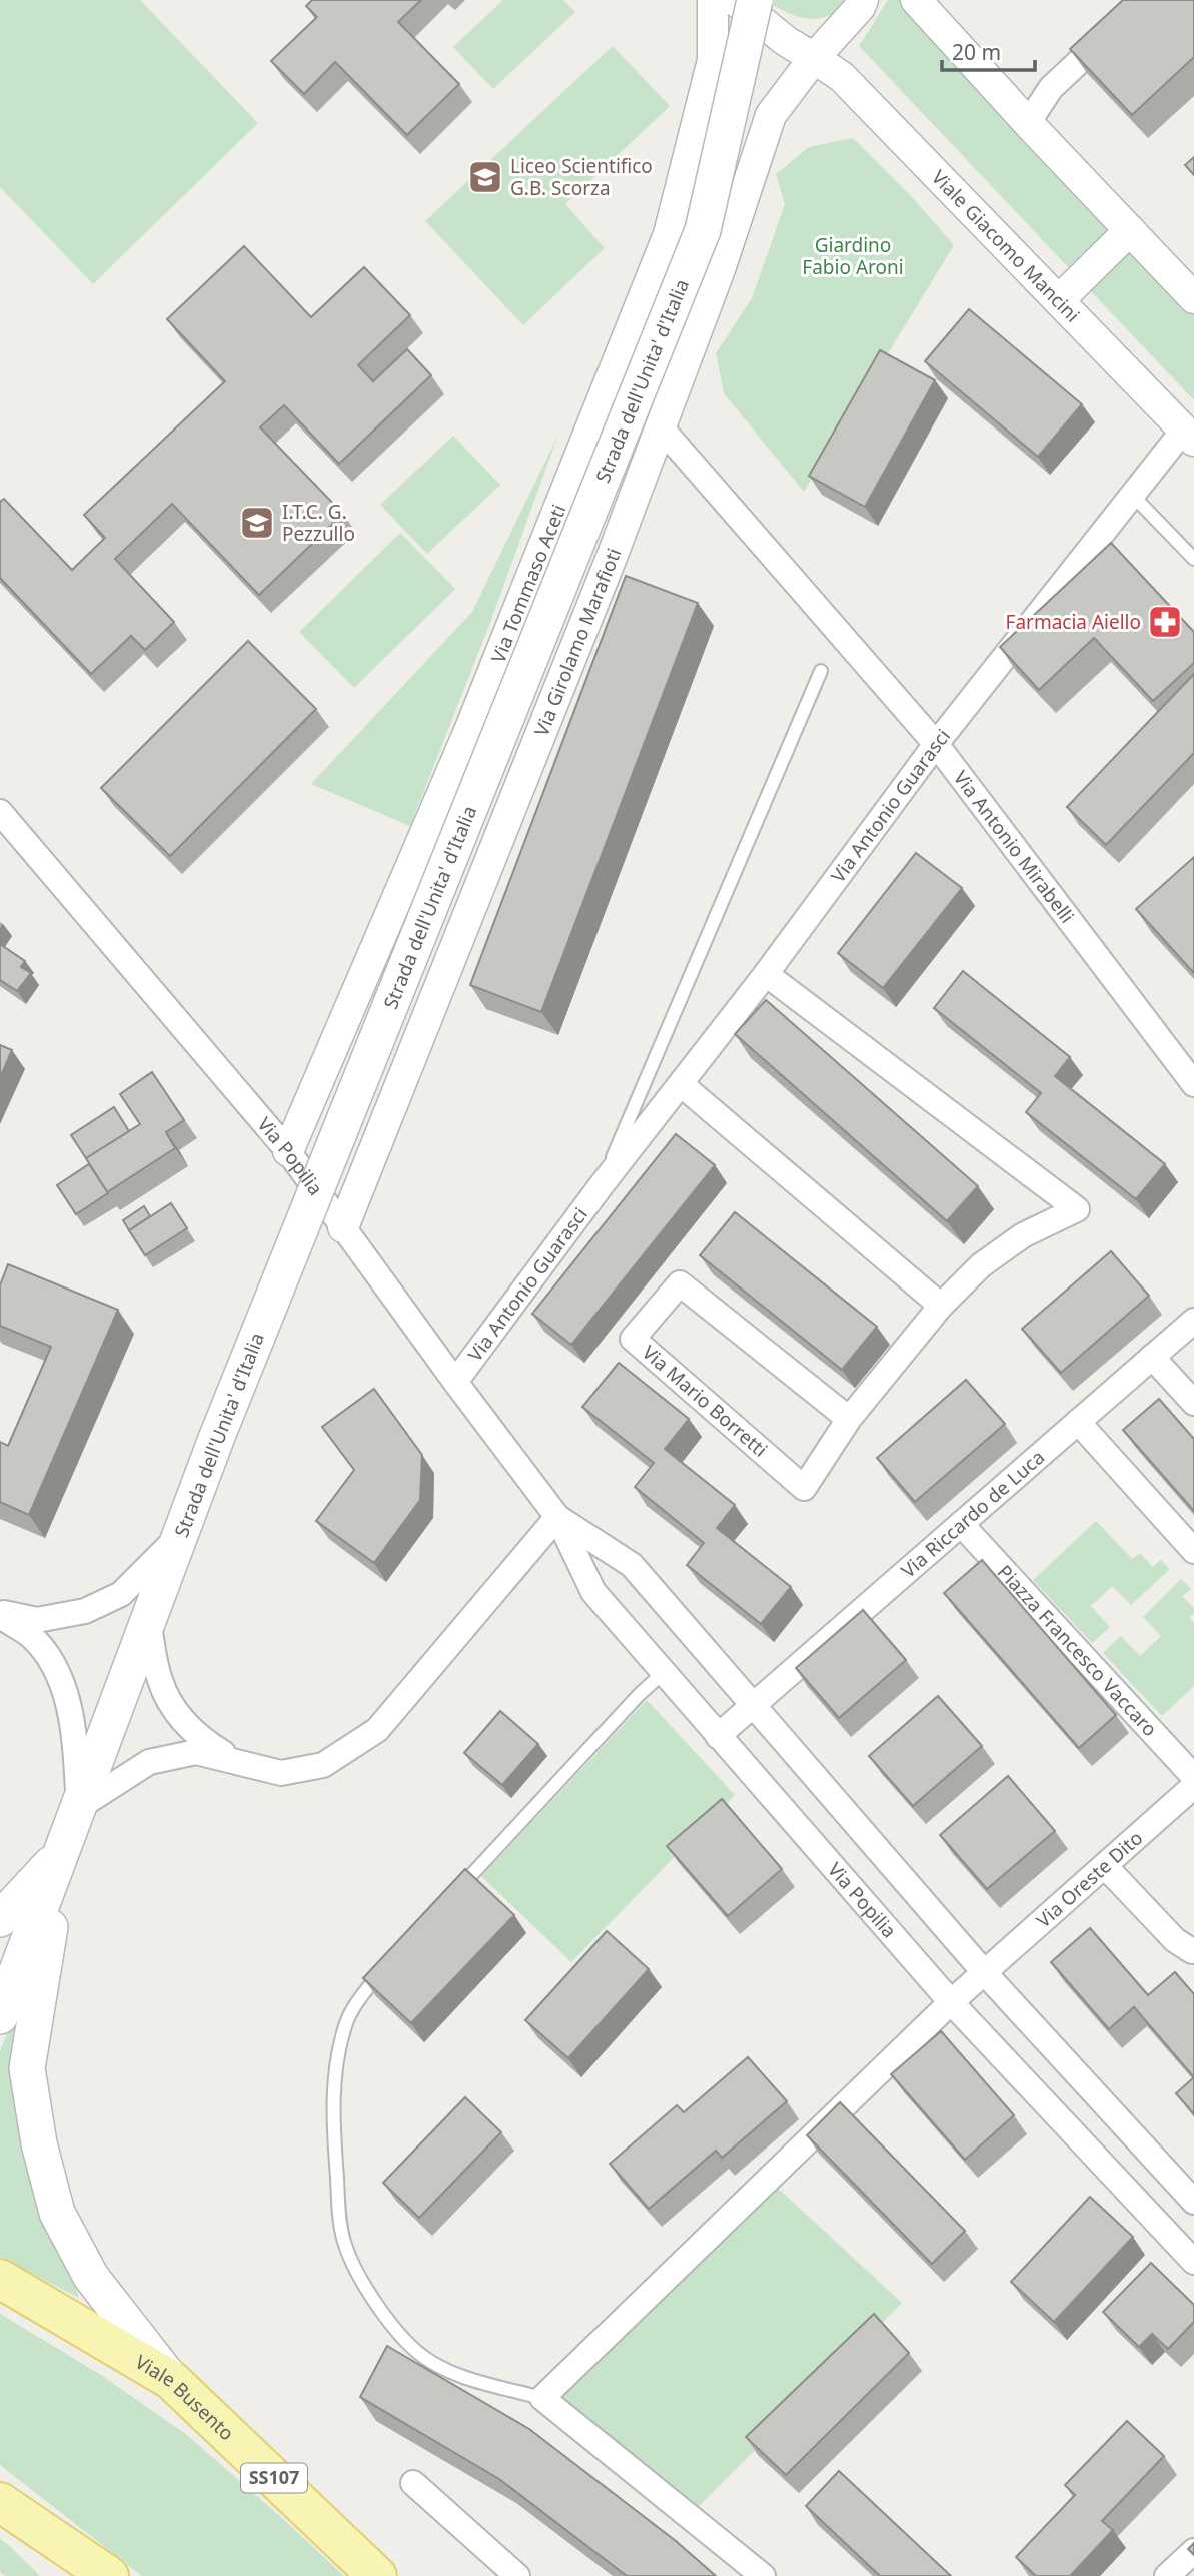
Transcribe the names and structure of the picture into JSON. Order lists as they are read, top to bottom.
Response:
{
  "streets": {
    "main road": ["Strada dell'Unita' d'Italia", "Viale Busento", "SS107"],
    "street": [
      "Viale Giacomo Mancini",
      "Via Tommaso Aceti",
      "Via Girolamo Marafioti",
      "Via Antonio Guarasci",
      "Via Antonio Mirabelli",
      "Via Popilia",
      "Via Mario Borretti",
      "Via Riccardo de Luca",
      "Piazza Francesco Vaccaro",
      "Via Oreste Dito"
    ]
  },
  "crossings": [
    ["Viale Giacomo Mancini", "Via Girolamo Marafioti"],
    ["Viale Giacomo Mancini", "Via Antonio Guarasci"],
    ["Via Tommaso Aceti", "Via Popilia"],
    ["Via Girolamo Marafioti", "Via Antonio Mirabelli"],
    ["Via Girolamo Marafioti", "Via Popilia"],
    ["Via Antonio Guarasci", "Via Antonio Mirabelli"],
    ["Via Antonio Guarasci", "Via Popilia"],
    ["Via Antonio Guarasci", "Via Mario Borretti"],
    ["Via Popilia", "Via Riccardo de Luca"],
    ["Via Popilia", "Via Oreste Dito"],
    ["Via Riccardo de Luca", "Piazza Francesco Vaccaro"]
  ],
  "parks": ["Giardino Fabio Aroni"],
  "places": {
    "school or university": ["Liceo Scientifico G.B. Scorza", "I.T.C. G. Pezzullo"],
    "pharmacy": ["Farmacia Aiello"]
  },
  "scale_bar": "20 m"
}
